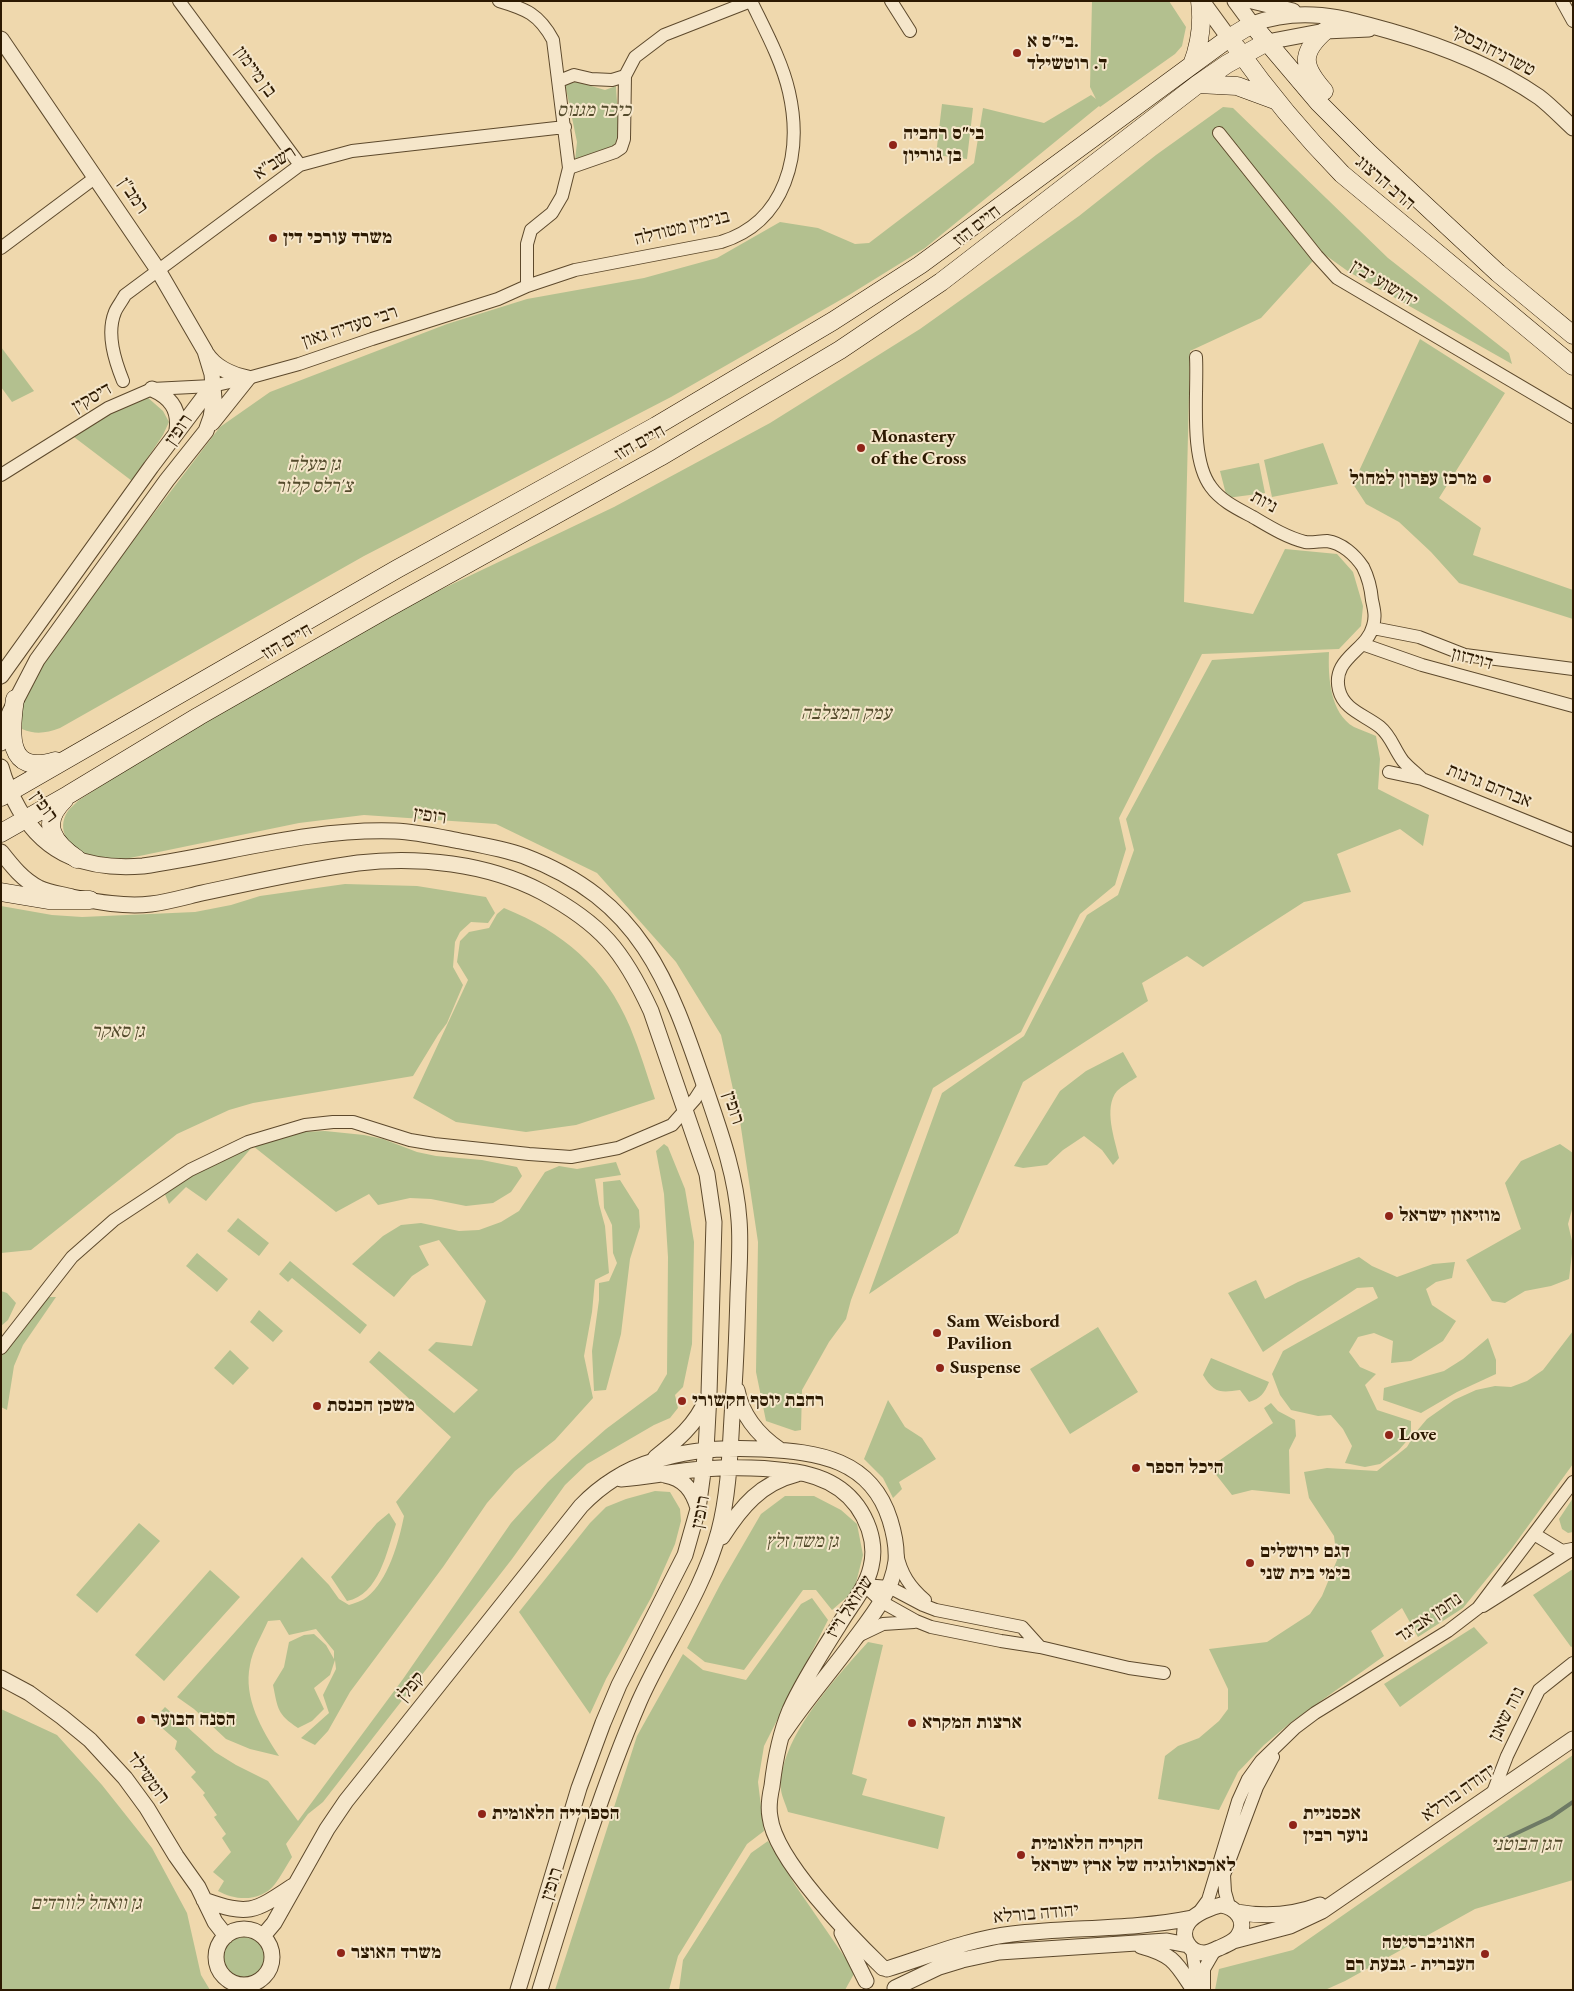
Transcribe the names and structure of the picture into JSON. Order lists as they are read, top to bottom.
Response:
{
  "streets": {
    "main road": ["הרב הרצוג", "חיים הזז"],
    "street": [
      "טשרניחובסקי",
      "בן מיימון",
      "רשב\"א",
      "רמב\"ן",
      "בנימין מטודלה",
      "יהושוע יבין",
      "רבי סעדיה גאון",
      "דיסקין",
      "רופין",
      "ניות",
      "דוידזון",
      "אברהם גרנות",
      "שמואל וייז",
      "נחמן אביגד",
      "קפלן",
      "נוה שאנן",
      "רוטשילד",
      "יהודה בורלא"
    ]
  },
  "crossings": [
    ["טשרניחובסקי", "הרב הרצוג"],
    ["טשרניחובסקי", "חיים הזז"],
    ["בן מיימון", "רשב\"א"],
    ["רשב\"א", "רמב\"ן"],
    ["הרב הרצוג", "חיים הזז"],
    ["רמב\"ן", "רבי סעדיה גאון"],
    ["רמב\"ן", "דיסקין"],
    ["רמב\"ן", "רופין"],
    ["חיים הזז", "רופין"],
    ["בנימין מטודלה", "רבי סעדיה גאון"],
    ["רבי סעדיה גאון", "דיסקין"],
    ["רבי סעדיה גאון", "רופין"],
    ["דיסקין", "רופין"],
    ["רופין", "שמואל וייז"],
    ["רופין", "קפלן"],
    ["שמואל וייז", "קפלן"],
    ["שמואל וייז", "יהודה בורלא"],
    ["נחמן אביגד", "יהודה בורלא"],
    ["קפלן", "רוטשילד"],
    ["נוה שאנן", "יהודה בורלא"]
  ],
  "parks": [
    "כיכר מגנוס",
    "גן מעלה צ'רלס קלור",
    "עמק המצלבה",
    "גן סאקר",
    "גן משה זלץ",
    "הגן הבוטני",
    "גן וואהל לוורדים"
  ],
  "places": [
    "בי\"ס א. ד. רוטשילד",
    "בי\"ס רחביה בן גוריון",
    "משרד עורכי דין",
    "Monastery of the Cross",
    "מרכז עפרון למחול",
    "מוזיאון ישראל",
    "Sam Weisbord Pavilion",
    "Suspense",
    "רחבת יוסף חקשורי",
    "משכן הכנסת",
    "Love",
    "היכל הספר",
    "דגם ירושלים בימי בית שני",
    "הסנה הבוער",
    "ארצות המקרא",
    "הספרייה הלאומית",
    "אכסניית נוער רבין",
    "הקריה הלאומית לארכאולוגיה של ארץ ישראל",
    "משרד האוצר",
    "האוניברסיטה העברית - גבעת רם"
  ]
}
